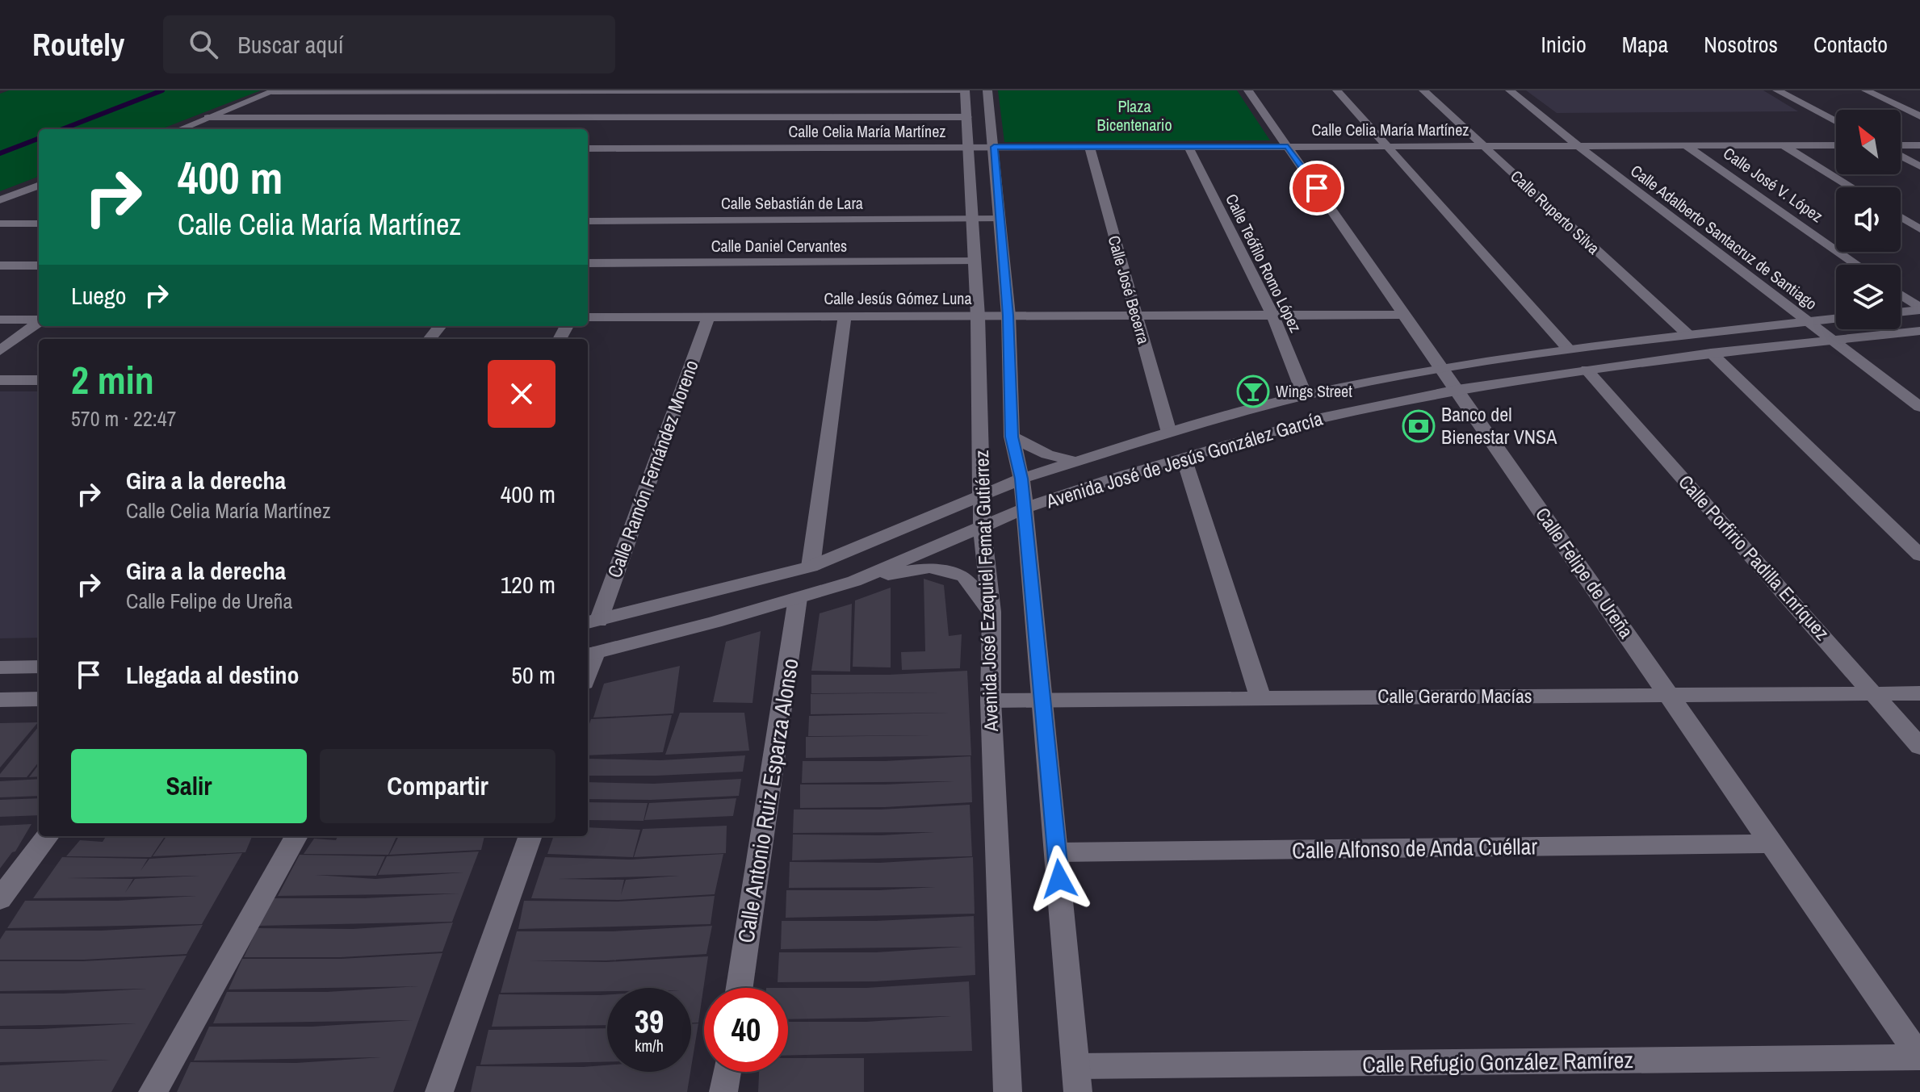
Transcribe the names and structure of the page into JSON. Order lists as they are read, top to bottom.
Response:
{
  "streets": {
    "street": [
      "Calle Celia María Martínez",
      "Calle José V. López",
      "Calle Sebastián de Lara",
      "Calle Ruperto Silva",
      "Calle Adalberto Santacruz de Santiago",
      "Calle Daniel Cervantes",
      "Calle Teófilo Romo López",
      "Calle José Becerra",
      "Calle Jesús Gómez Luna",
      "Avenida José de Jesús González García",
      "Calle Ramón Fernández Moreno",
      "Calle Porfirio Padilla Enríquez",
      "Calle Felipe de Ureña",
      "Avenida José Ezequiel Femat Gutiérrez",
      "Calle Gerardo Macías",
      "Calle Antonio Ruiz Esparza Alonso",
      "Calle Alfonso de Anda Cuéllar",
      "Calle Refugio González Ramírez"
    ]
  },
  "crossings": [
    ["Calle Celia María Martínez", "Calle José V. López"],
    ["Calle Celia María Martínez", "Calle Ruperto Silva"],
    ["Calle Celia María Martínez", "Calle Adalberto Santacruz de Santiago"],
    ["Calle Celia María Martínez", "Calle Teófilo Romo López"],
    ["Calle Celia María Martínez", "Calle José Becerra"],
    ["Calle Celia María Martínez", "Calle Felipe de Ureña"],
    ["Calle Celia María Martínez", "Avenida José Ezequiel Femat Gutiérrez"],
    ["Calle Sebastián de Lara", "Avenida José Ezequiel Femat Gutiérrez"],
    ["Calle Ruperto Silva", "Avenida José de Jesús González García"],
    ["Calle Adalberto Santacruz de Santiago", "Avenida José de Jesús González García"],
    ["Calle Daniel Cervantes", "Avenida José Ezequiel Femat Gutiérrez"],
    ["Calle Teófilo Romo López", "Calle Jesús Gómez Luna"],
    ["Calle Teófilo Romo López", "Avenida José de Jesús González García"],
    ["Calle José Becerra", "Calle Jesús Gómez Luna"],
    ["Calle José Becerra", "Avenida José de Jesús González García"],
    ["Calle Jesús Gómez Luna", "Calle Ramón Fernández Moreno"],
    ["Calle Jesús Gómez Luna", "Calle Felipe de Ureña"],
    ["Calle Jesús Gómez Luna", "Avenida José Ezequiel Femat Gutiérrez"],
    ["Avenida José de Jesús González García", "Calle Ramón Fernández Moreno"],
    ["Avenida José de Jesús González García", "Calle Porfirio Padilla Enríquez"],
    ["Avenida José de Jesús González García", "Calle Felipe de Ureña"],
    ["Avenida José de Jesús González García", "Avenida José Ezequiel Femat Gutiérrez"],
    ["Avenida José de Jesús González García", "Calle Antonio Ruiz Esparza Alonso"],
    ["Calle Porfirio Padilla Enríquez", "Calle Gerardo Macías"],
    ["Calle Felipe de Ureña", "Calle Gerardo Macías"],
    ["Calle Felipe de Ureña", "Calle Alfonso de Anda Cuéllar"],
    ["Calle Felipe de Ureña", "Calle Refugio González Ramírez"],
    ["Avenida José Ezequiel Femat Gutiérrez", "Calle Gerardo Macías"],
    ["Avenida José Ezequiel Femat Gutiérrez", "Calle Alfonso de Anda Cuéllar"],
    ["Avenida José Ezequiel Femat Gutiérrez", "Calle Refugio González Ramírez"]
  ],
  "parks": ["Plaza Bicentenario"],
  "places": {
    "bar": ["Wings Street"],
    "bank": ["Banco del Bienestar VNSA"]
  },
  "north": "top left",
  "page": {
    "header": "Routely",
    "search": "Buscar aquí",
    "nav": [
      "Inicio",
      "Mapa",
      "Nosotros",
      "Contacto"
    ],
    "turn": ["400 m", "Calle Celia María Martínez"],
    "then": "Luego",
    "heading": ["2 min", "570 m · 22:47"],
    "list": [
      {
        "name": "Gira a la derecha",
        "note": "Calle Celia María Martínez",
        "value": "400 m"
      },
      {
        "name": "Gira a la derecha",
        "note": "Calle Felipe de Ureña",
        "value": "120 m"
      },
      {
        "name": "Llegada al destino",
        "value": "50 m"
      }
    ],
    "buttons": ["Salir", "Compartir"],
    "speed": "39 km/h",
    "limit": "40"
  }
}
